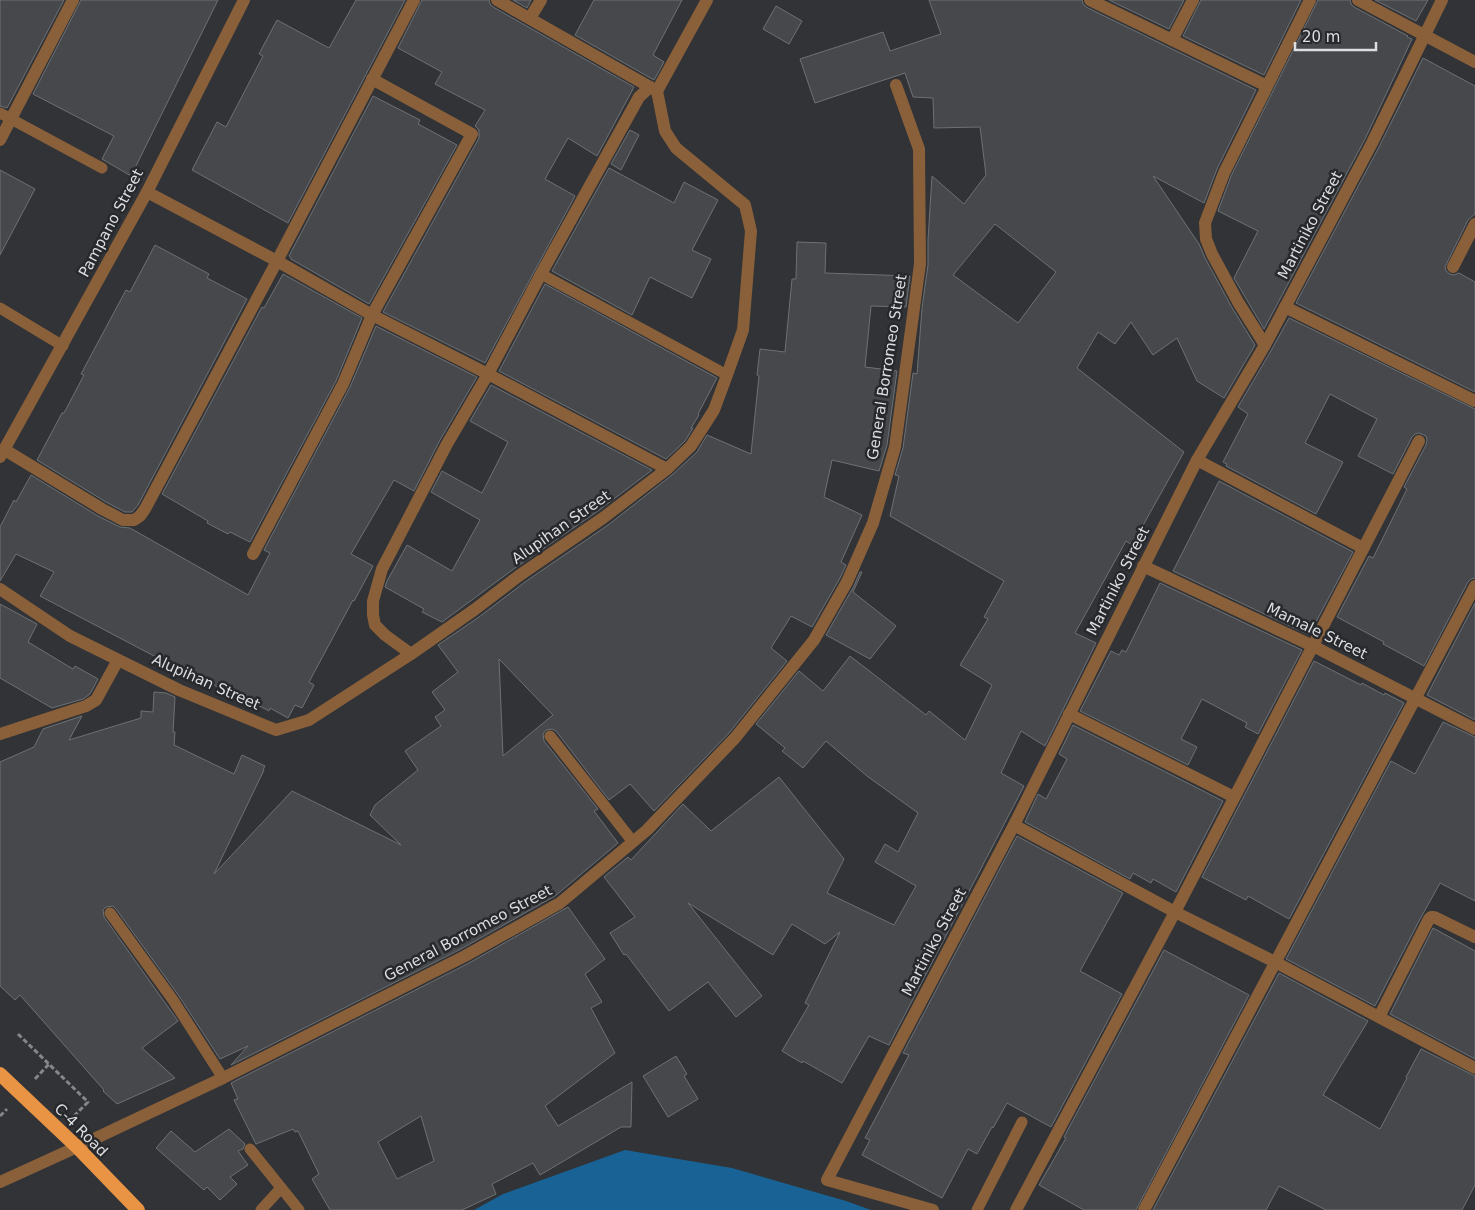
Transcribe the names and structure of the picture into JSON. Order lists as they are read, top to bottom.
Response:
{
  "streets": {
    "highway": ["C-4 Road"],
    "street": [
      "Pampano Street",
      "Martiniko Street",
      "General Borromeo Street",
      "Alupihan Street",
      "Mamale Street"
    ]
  },
  "crossings": [
    ["Martiniko Street", "Mamale Street"],
    ["General Borromeo Street", "C-4 Road"]
  ],
  "scale_bar": "20 m"
}
